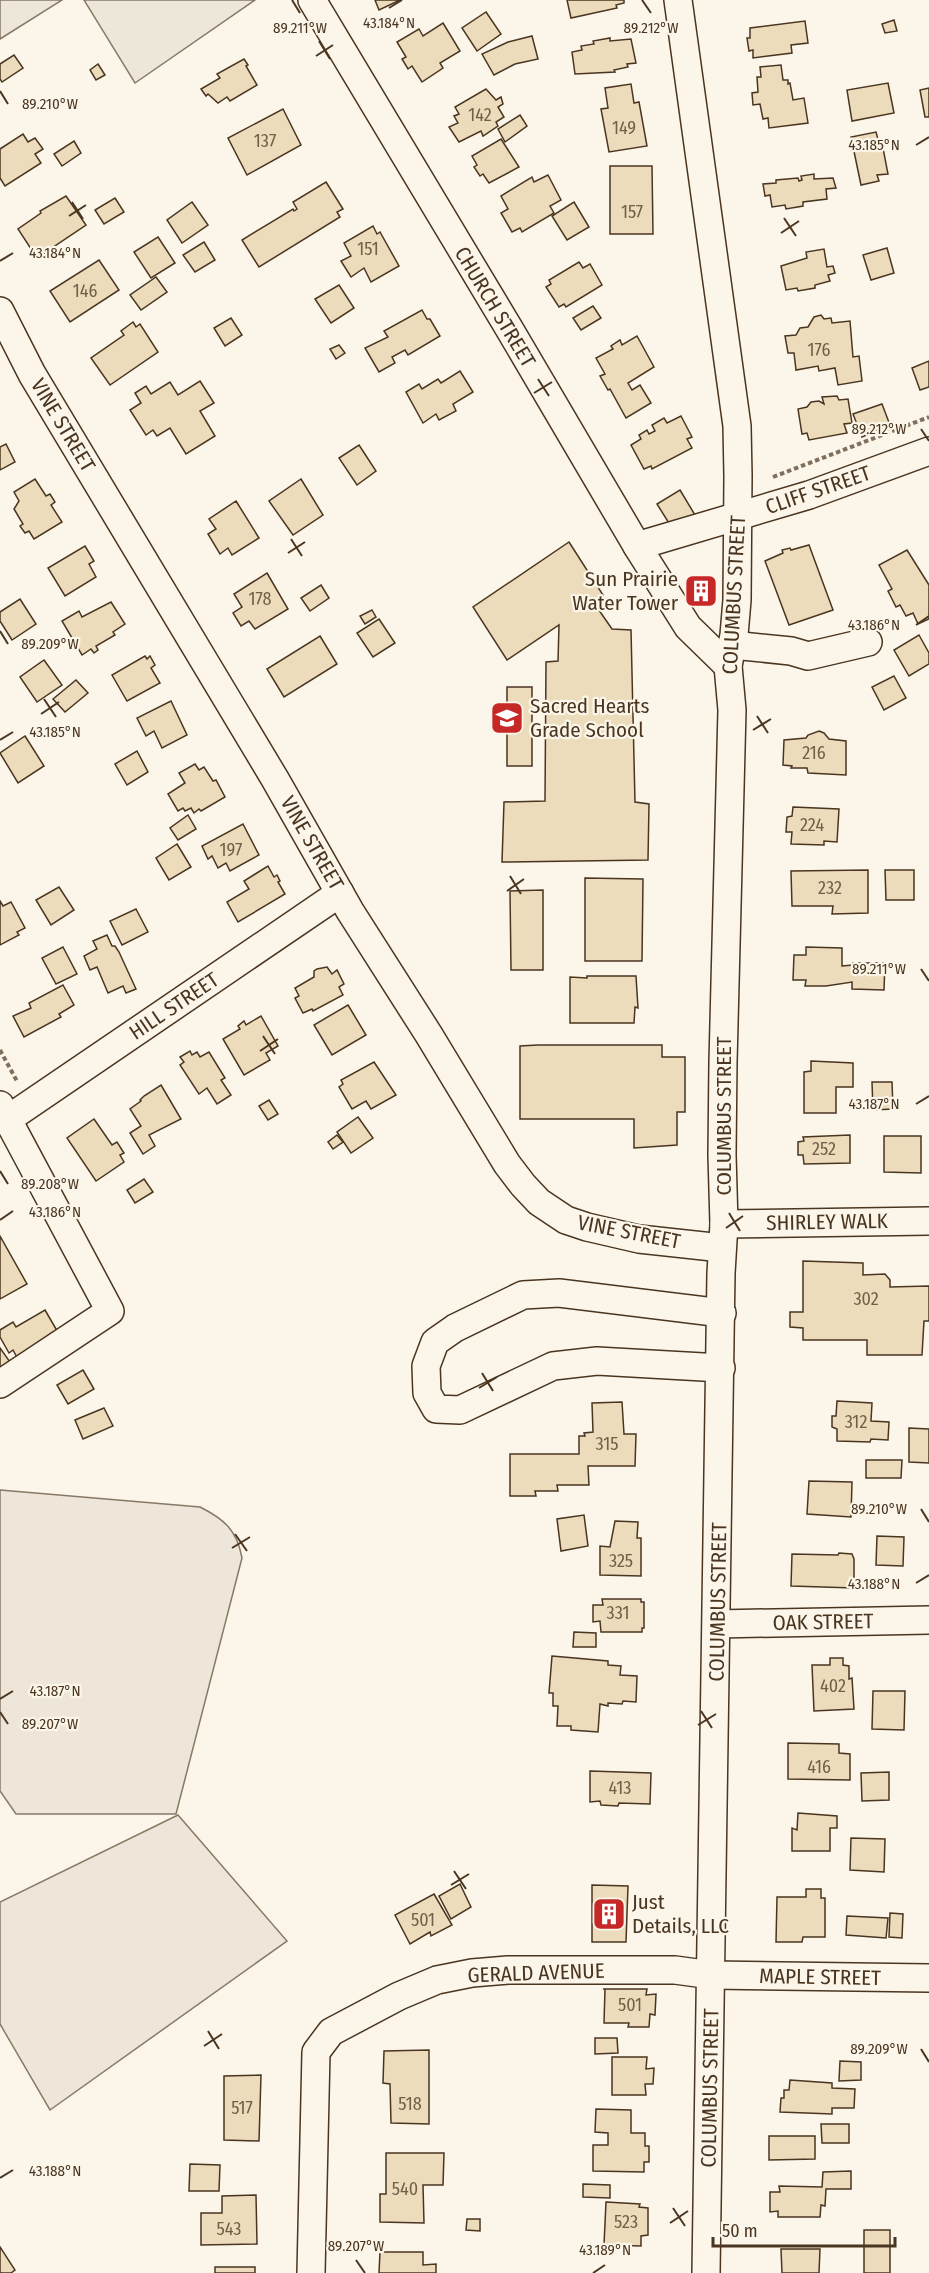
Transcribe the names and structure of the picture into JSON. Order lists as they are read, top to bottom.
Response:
{
  "streets": {
    "street": [
      "CHURCH STREET",
      "VINE STREET",
      "CLIFF STREET",
      "COLUMBUS STREET",
      "HILL STREET",
      "SHIRLEY WALK",
      "OAK STREET",
      "GERALD AVENUE",
      "MAPLE STREET"
    ]
  },
  "crossings": [
    ["CHURCH STREET", "CLIFF STREET"],
    ["CHURCH STREET", "COLUMBUS STREET"],
    ["VINE STREET", "COLUMBUS STREET"],
    ["VINE STREET", "HILL STREET"],
    ["VINE STREET", "SHIRLEY WALK"],
    ["CLIFF STREET", "COLUMBUS STREET"],
    ["COLUMBUS STREET", "SHIRLEY WALK"],
    ["COLUMBUS STREET", "OAK STREET"],
    ["COLUMBUS STREET", "GERALD AVENUE"],
    ["COLUMBUS STREET", "MAPLE STREET"],
    ["GERALD AVENUE", "MAPLE STREET"]
  ],
  "places": {
    "building": ["Sun Prairie Water Tower", "Just Details, LLC"],
    "school or university": ["Sacred Hearts Grade School"]
  },
  "house_numbers": [
    "142",
    "149",
    "137",
    "157",
    "151",
    "146",
    "176",
    "178",
    "216",
    "224",
    "197",
    "232",
    "252",
    "302",
    "312",
    "315",
    "325",
    "331",
    "402",
    "416",
    "413",
    "501",
    "501",
    "518",
    "517",
    "540",
    "523",
    "543"
  ],
  "scale_bar": "50 m",
  "coordinates": [
    "43.184°N",
    "89.211°W",
    "89.212°W",
    "89.210°W",
    "43.185°N",
    "43.186°N",
    "89.209°W",
    "43.187°N",
    "89.208°W",
    "43.188°N",
    "89.207°W",
    "43.189°N"
  ]
}
